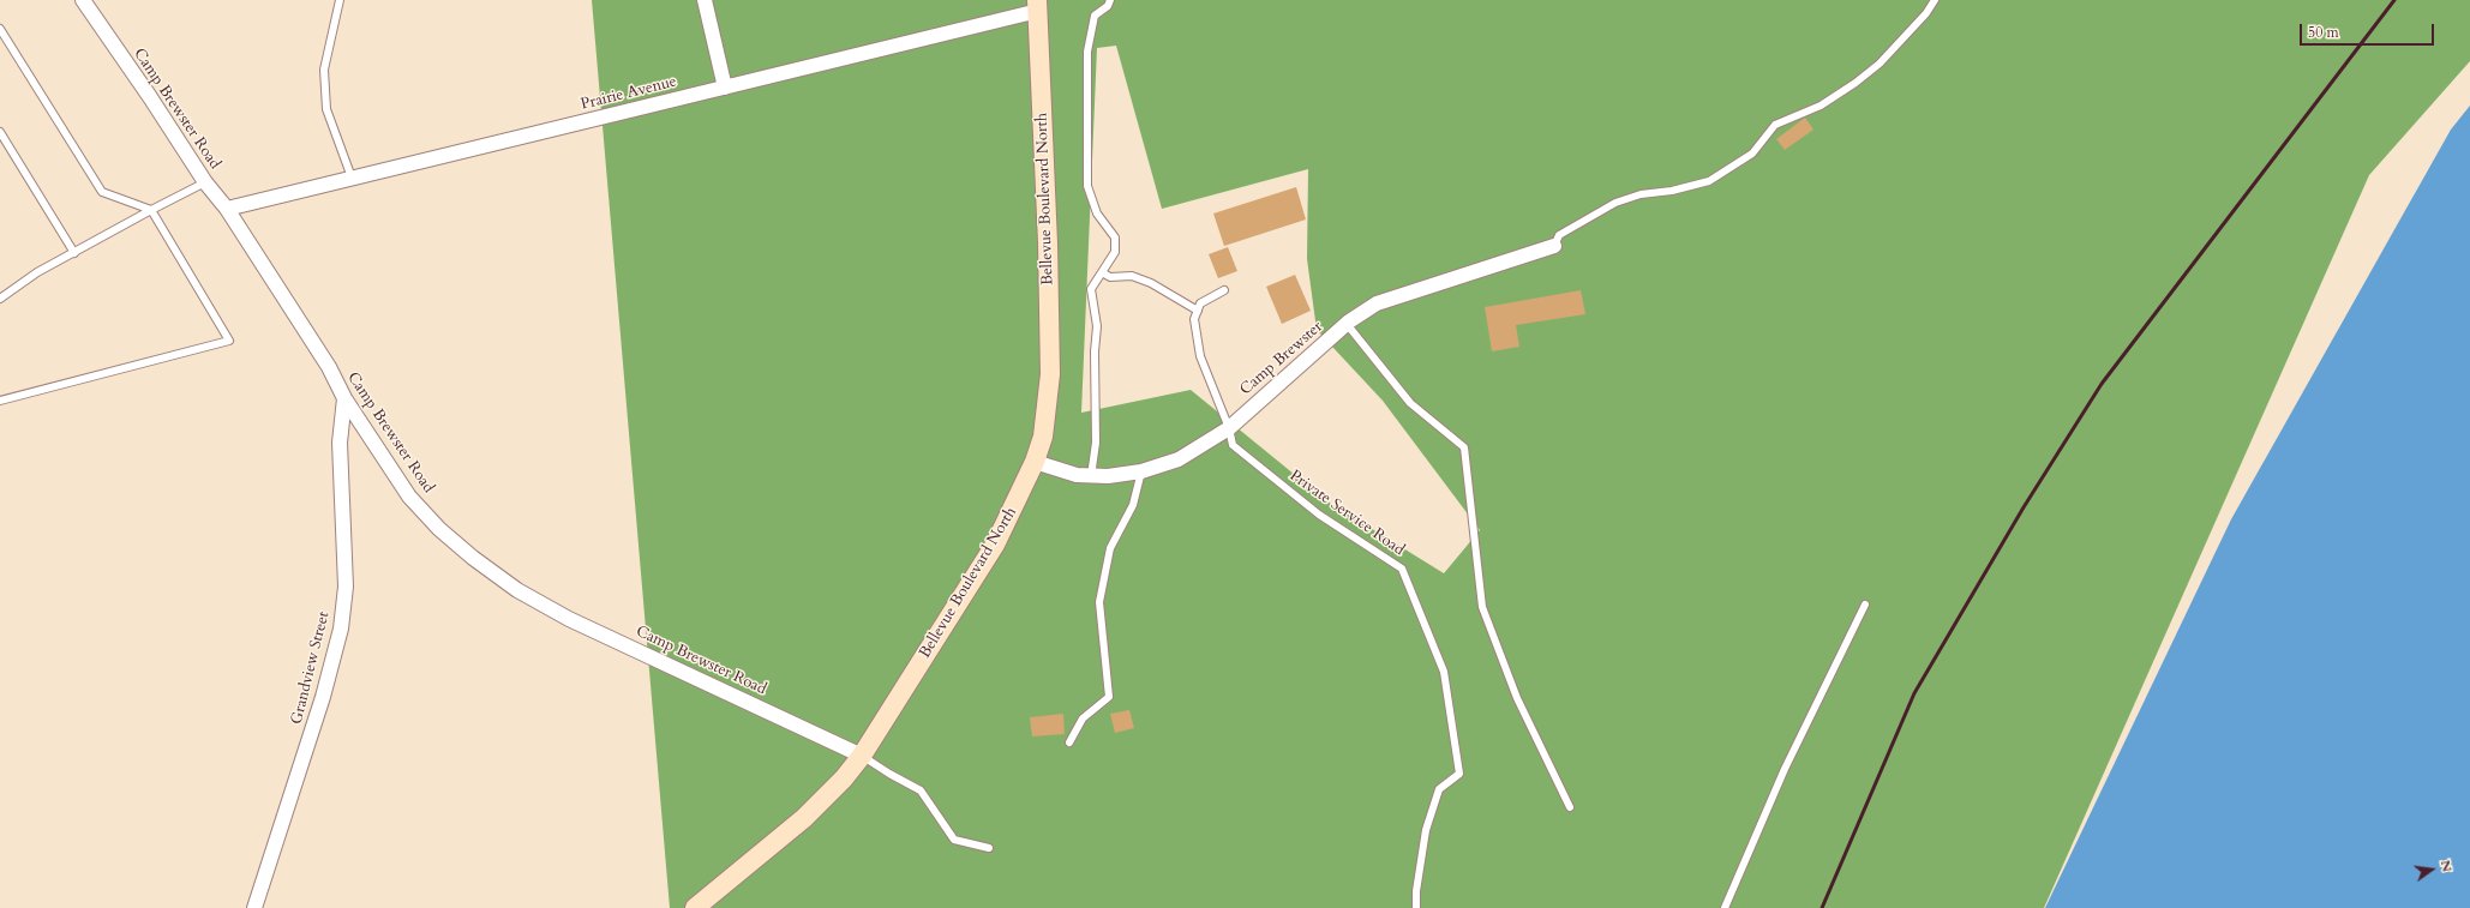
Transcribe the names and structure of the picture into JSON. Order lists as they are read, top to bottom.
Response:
{
  "streets": {
    "main road": ["Bellevue Boulevard North"],
    "street": [
      "Prairie Avenue",
      "Camp Brewster Road",
      "Camp Brewster",
      "Grandview Street"
    ],
    "lane": ["Private Service Road"]
  },
  "crossings": [
    ["Prairie Avenue", "Camp Brewster Road"],
    ["Prairie Avenue", "Bellevue Boulevard North"],
    ["Camp Brewster Road", "Bellevue Boulevard North"],
    ["Camp Brewster Road", "Grandview Street"],
    ["Bellevue Boulevard North", "Camp Brewster"],
    ["Camp Brewster", "Private Service Road"]
  ],
  "scale_bar": "50 m",
  "north": "right"
}
